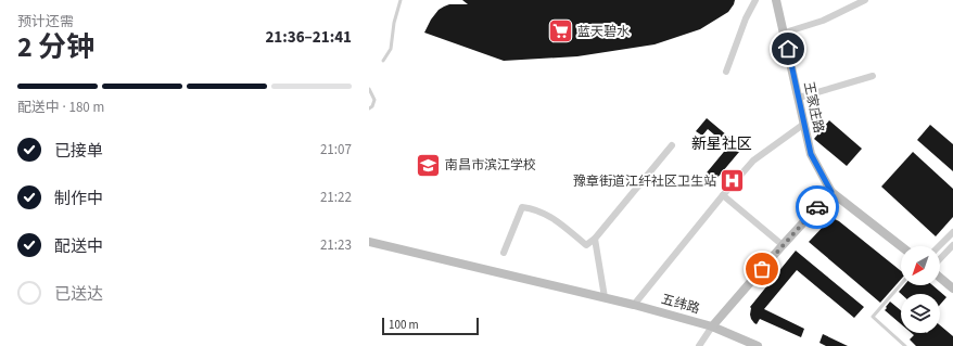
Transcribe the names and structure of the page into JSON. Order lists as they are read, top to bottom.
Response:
{
  "streets": {
    "street": ["王家庄路", "五纬路"]
  },
  "crossings": [
    ["王家庄路", "五纬路"]
  ],
  "districts": ["新星社区"],
  "places": {
    "supermarket": ["蓝天碧水"],
    "school or university": ["南昌市滨江学校"],
    "hospital": ["豫章街道江纤社区卫生站"]
  },
  "scale_bar": "100 m",
  "north": "bottom left",
  "page": {
    "heading": ["2 分钟", "预计还需", "21:36–21:41"],
    "bar": "配送中 · 180 m",
    "list": [
      ["已接单", "21:07"],
      ["制作中", "21:22"],
      ["配送中", "21:23"],
      "已送达"
    ],
    "scale": "100 m"
  }
}
